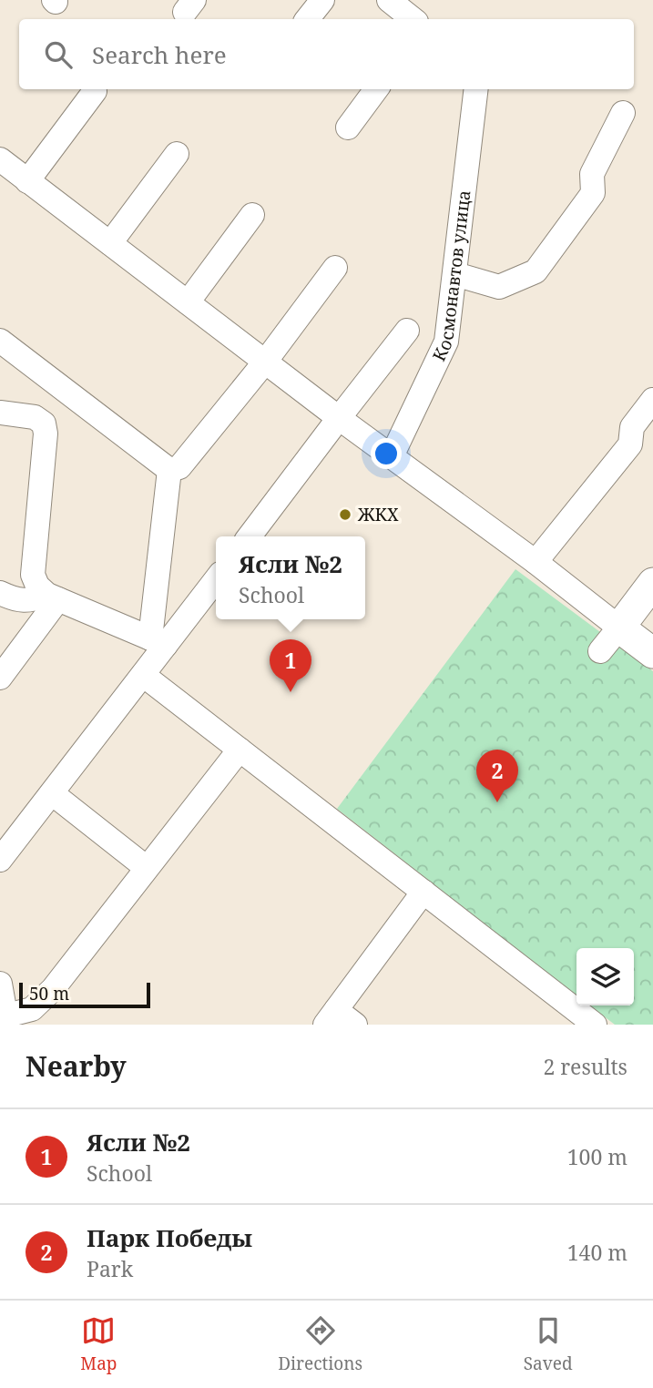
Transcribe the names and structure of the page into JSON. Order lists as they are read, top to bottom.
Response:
{
  "streets": {
    "street": ["Космонавтов улица"]
  },
  "places": ["ЖКХ"],
  "scale_bar": "50 m",
  "page": {
    "search": "Search here",
    "popup": ["Ясли №2", "School"],
    "pins": ["1", "2"],
    "scale": "50 m",
    "heading": ["Nearby", "2 results"],
    "list": [
      {
        "mark": "1",
        "name": "Ясли №2",
        "note": "School",
        "value": "100 m"
      },
      {
        "mark": "2",
        "name": "Парк Победы",
        "note": "Park",
        "value": "140 m"
      }
    ],
    "nav": ["Map", "Directions", "Saved"]
  }
}
